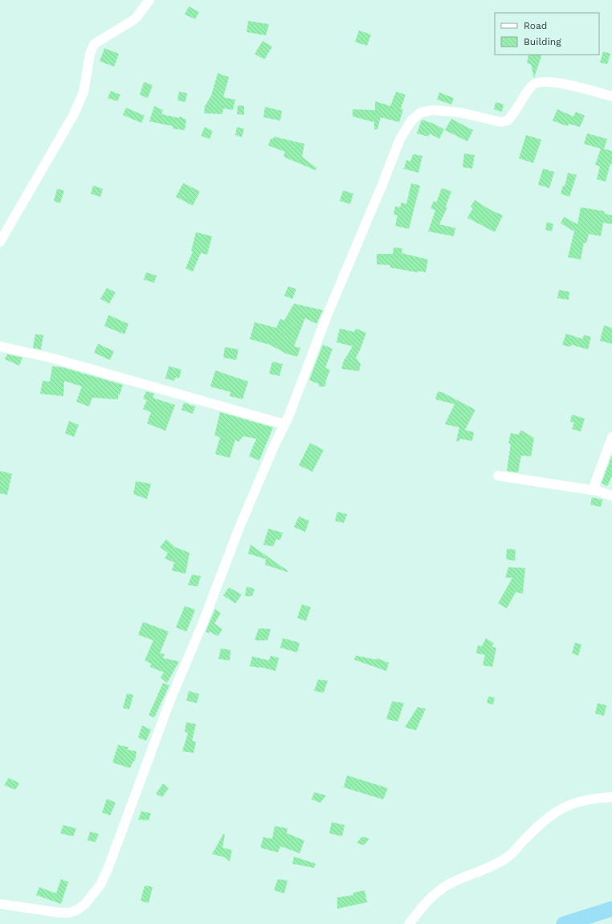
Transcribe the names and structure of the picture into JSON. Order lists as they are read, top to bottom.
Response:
{
  "legend": ["Road", "Building"]
}
